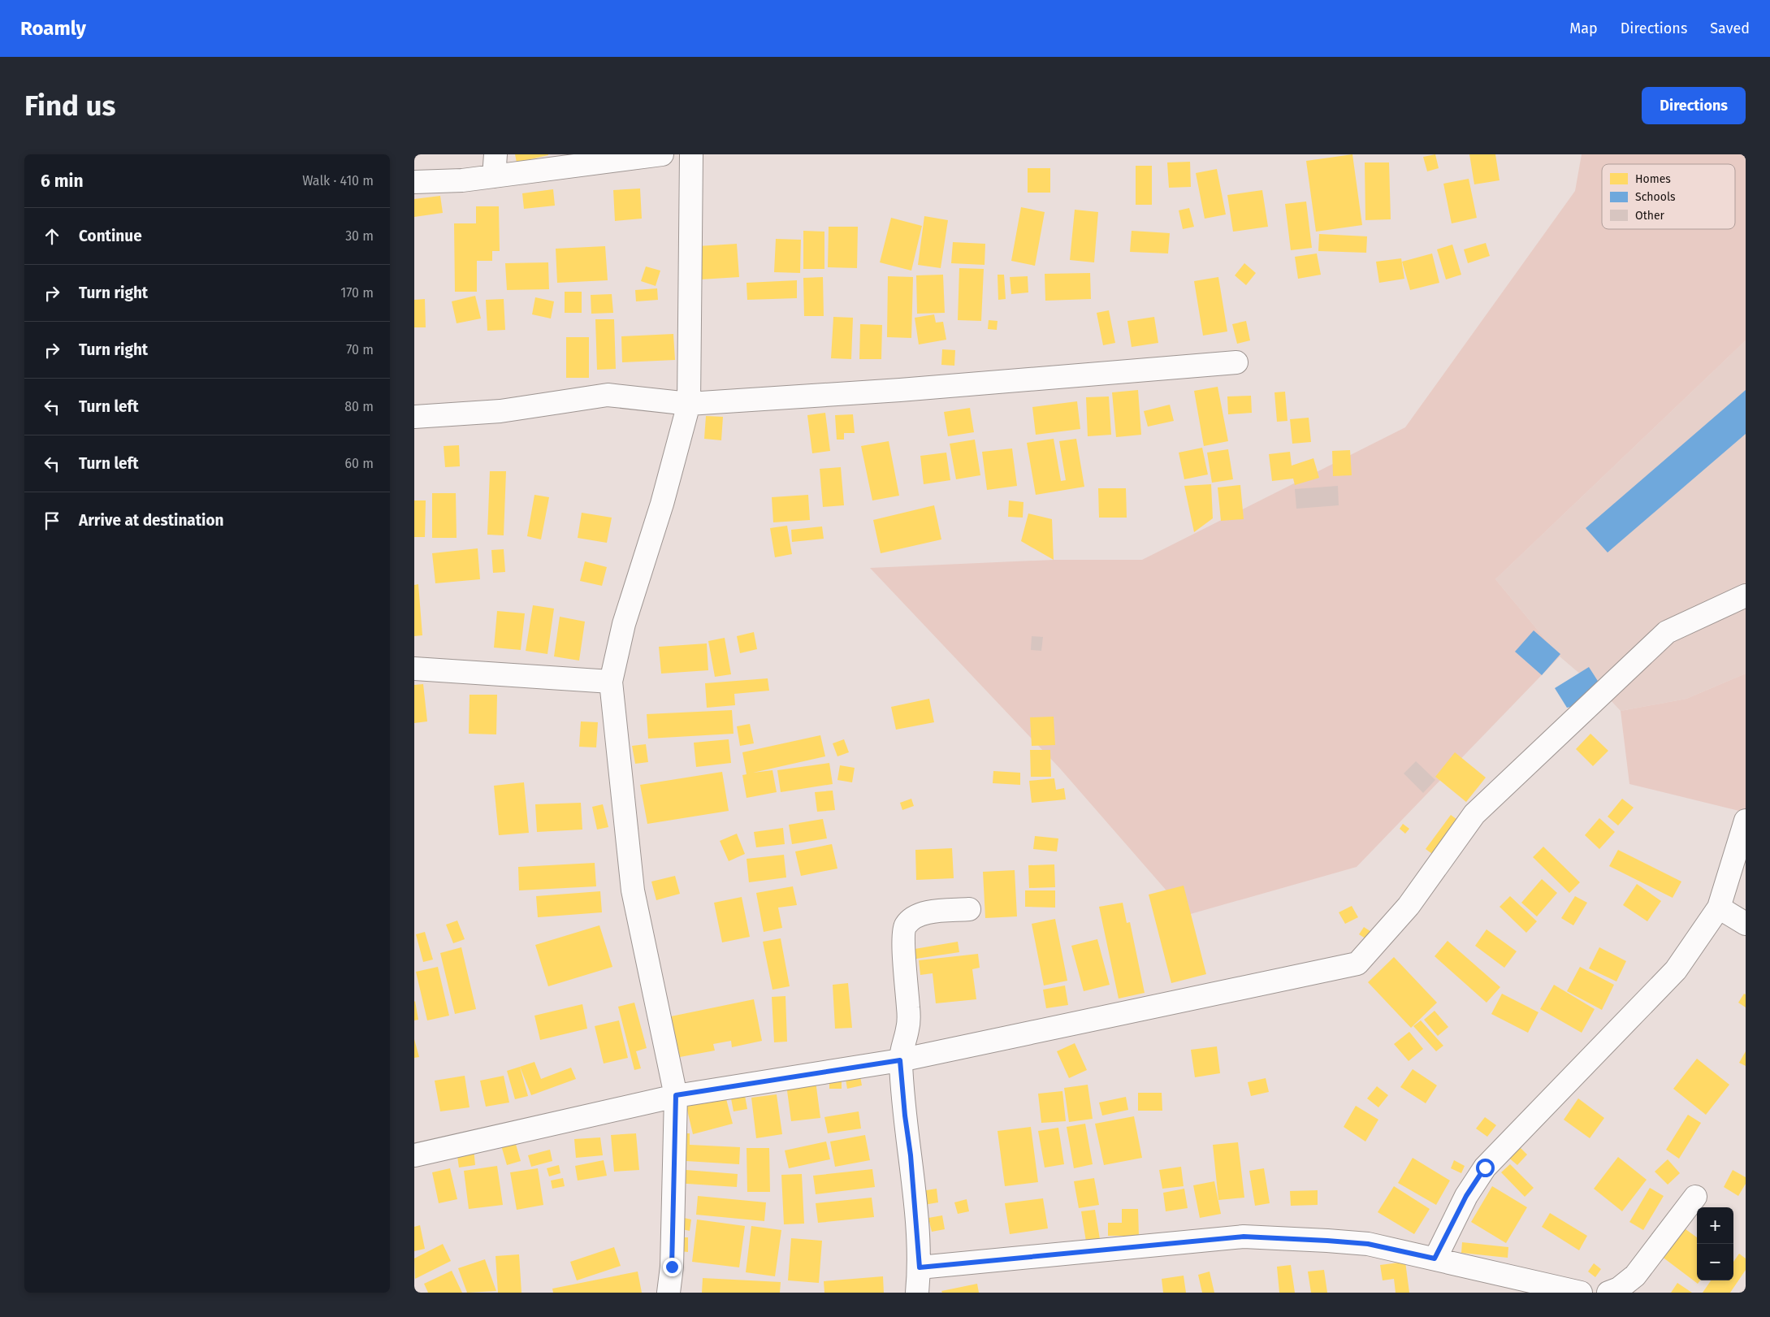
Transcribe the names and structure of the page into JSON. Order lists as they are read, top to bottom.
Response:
{
  "legend": ["Homes", "Schools", "Other"],
  "page": {
    "header": "Roamly",
    "nav": ["Map", "Directions", "Saved"],
    "buttons": "Directions",
    "title": "Find us",
    "heading": ["6 min", "Walk · 410 m"],
    "list": [
      ["Continue", "30 m"],
      ["Turn right", "170 m"],
      ["Turn right", "70 m"],
      ["Turn left", "80 m"],
      ["Turn left", "60 m"],
      "Arrive at destination"
    ],
    "map_buttons": ["+", "−"]
  }
}
